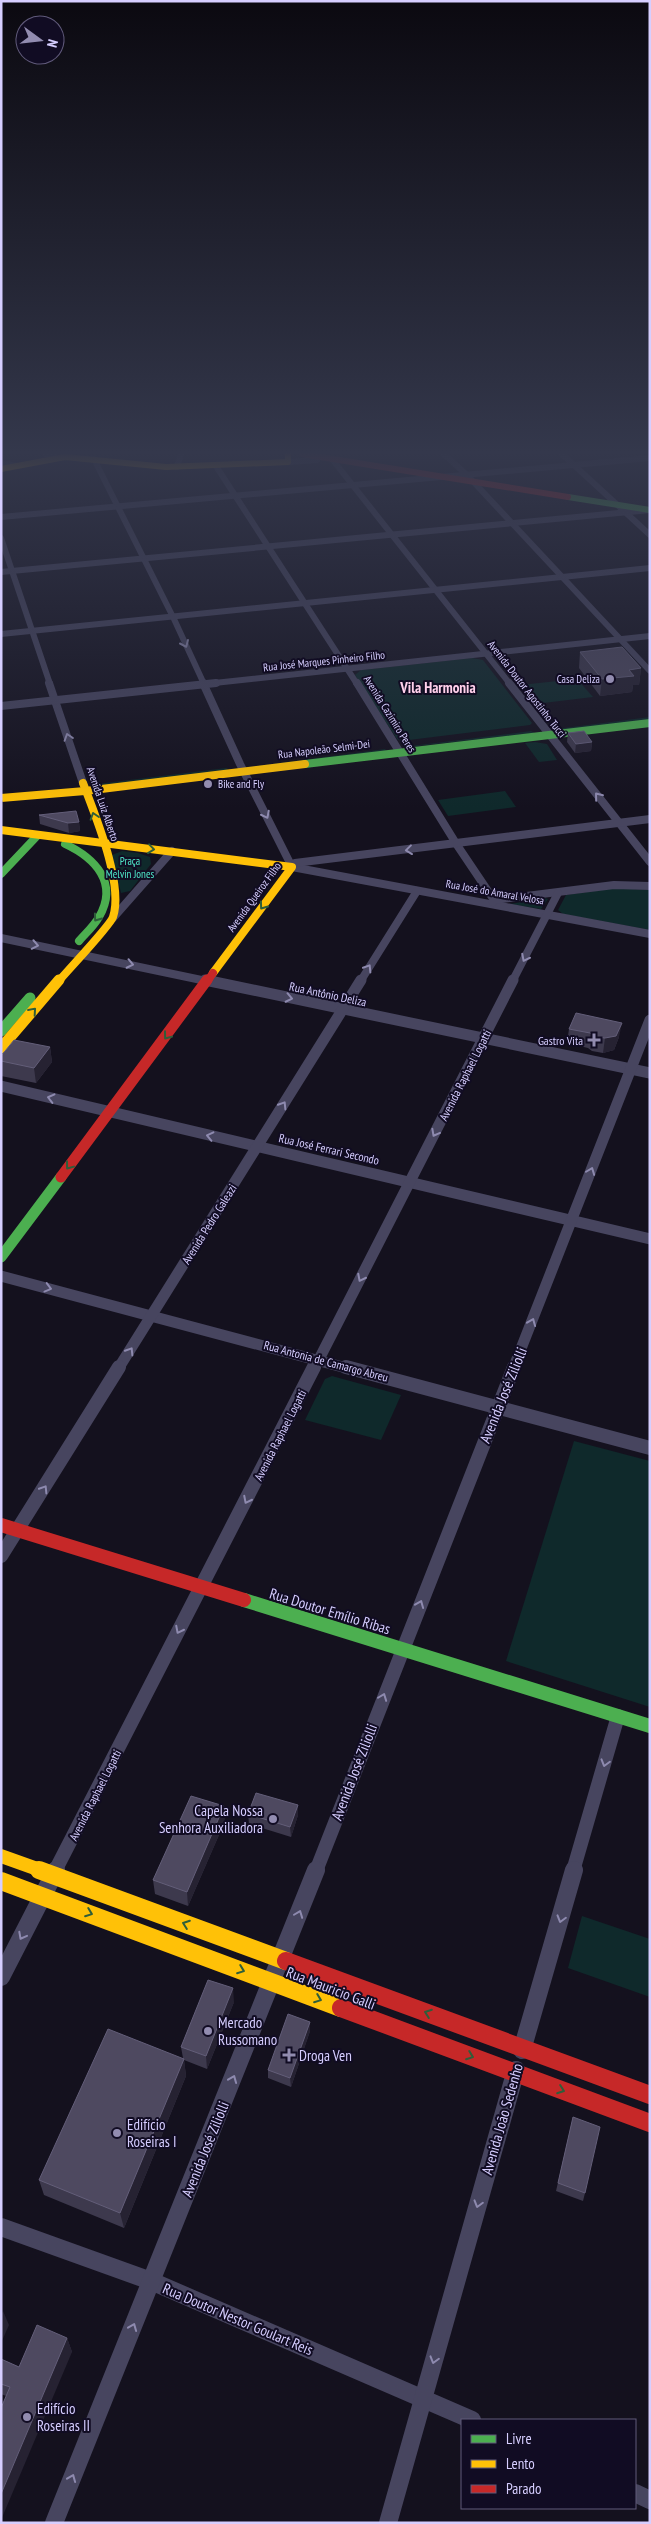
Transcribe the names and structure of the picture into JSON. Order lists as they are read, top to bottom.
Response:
{
  "streets": {
    "main road": [
      "Rua Napoleão Selmi-Dei",
      "Avenida Luiz Alberto",
      "Rua José do Amaral Velosa",
      "Avenida Queiroz Filho",
      "Rua Doutor Emílio Ribas",
      "Rua Mauricio Galli"
    ],
    "street": [
      "Rua José Marques Pinheiro Filho",
      "Avenida Doutor Agostinho Tucci",
      "Avenida Cazimiro Peres",
      "Rua Antônio Deliza",
      "Avenida Raphael Logatti",
      "Rua José Ferrari Secondo",
      "Avenida Pedro Galeazi",
      "Rua Antonia de Camargo Abreu",
      "Avenida José Ziliolli",
      "Avenida João Sedenho",
      "Rua Doutor Nestor Goulart Reis"
    ]
  },
  "crossings": [
    ["Rua José Marques Pinheiro Filho", "Avenida Doutor Agostinho Tucci"],
    ["Rua José Marques Pinheiro Filho", "Avenida Cazimiro Peres"],
    ["Rua José Marques Pinheiro Filho", "Avenida Luiz Alberto"],
    ["Rua José Marques Pinheiro Filho", "Avenida Queiroz Filho"],
    ["Avenida Doutor Agostinho Tucci", "Rua Napoleão Selmi-Dei"],
    ["Avenida Cazimiro Peres", "Rua Napoleão Selmi-Dei"],
    ["Avenida Cazimiro Peres", "Rua José do Amaral Velosa"],
    ["Rua Napoleão Selmi-Dei", "Avenida Luiz Alberto"],
    ["Rua Napoleão Selmi-Dei", "Avenida Queiroz Filho"],
    ["Avenida Luiz Alberto", "Rua José do Amaral Velosa"],
    ["Rua José do Amaral Velosa", "Avenida Queiroz Filho"],
    ["Rua José do Amaral Velosa", "Rua Antônio Deliza"],
    ["Rua José do Amaral Velosa", "Avenida Raphael Logatti"],
    ["Rua José do Amaral Velosa", "Avenida Pedro Galeazi"],
    ["Avenida Queiroz Filho", "Rua Antônio Deliza"],
    ["Avenida Queiroz Filho", "Rua José Ferrari Secondo"],
    ["Rua Antônio Deliza", "Avenida Raphael Logatti"],
    ["Rua Antônio Deliza", "Avenida Pedro Galeazi"],
    ["Rua Antônio Deliza", "Avenida José Ziliolli"],
    ["Avenida Raphael Logatti", "Rua José Ferrari Secondo"],
    ["Avenida Raphael Logatti", "Rua Antonia de Camargo Abreu"],
    ["Avenida Raphael Logatti", "Rua Doutor Emílio Ribas"],
    ["Avenida Raphael Logatti", "Rua Mauricio Galli"],
    ["Rua José Ferrari Secondo", "Avenida Pedro Galeazi"],
    ["Rua José Ferrari Secondo", "Avenida José Ziliolli"],
    ["Avenida Pedro Galeazi", "Rua Antonia de Camargo Abreu"],
    ["Avenida Pedro Galeazi", "Rua Doutor Emílio Ribas"],
    ["Rua Antonia de Camargo Abreu", "Avenida José Ziliolli"],
    ["Avenida José Ziliolli", "Rua Doutor Emílio Ribas"],
    ["Avenida José Ziliolli", "Rua Mauricio Galli"],
    ["Avenida José Ziliolli", "Rua Doutor Nestor Goulart Reis"],
    ["Rua Doutor Emílio Ribas", "Avenida João Sedenho"],
    ["Rua Mauricio Galli", "Avenida João Sedenho"],
    ["Avenida João Sedenho", "Rua Doutor Nestor Goulart Reis"]
  ],
  "one_way": [
    "Avenida Luiz Alberto",
    "Avenida Queiroz Filho",
    "Rua Antônio Deliza",
    "Avenida Raphael Logatti",
    "Rua José Ferrari Secondo",
    "Avenida Pedro Galeazi",
    "Avenida José Ziliolli",
    "Avenida João Sedenho"
  ],
  "districts": ["Vila Harmonia"],
  "parks": ["Praça Melvin Jones"],
  "places": {
    "other": [
      "Casa Deliza",
      "Bike and Fly",
      "Capela Nossa Senhora Auxiliadora",
      "Mercado Russomano",
      "Edifício Roseiras I",
      "Edifício Roseiras II"
    ],
    "health": ["Gastro Vita", "Droga Ven"]
  },
  "legend": ["Livre", "Lento", "Parado"],
  "north": "right"
}
